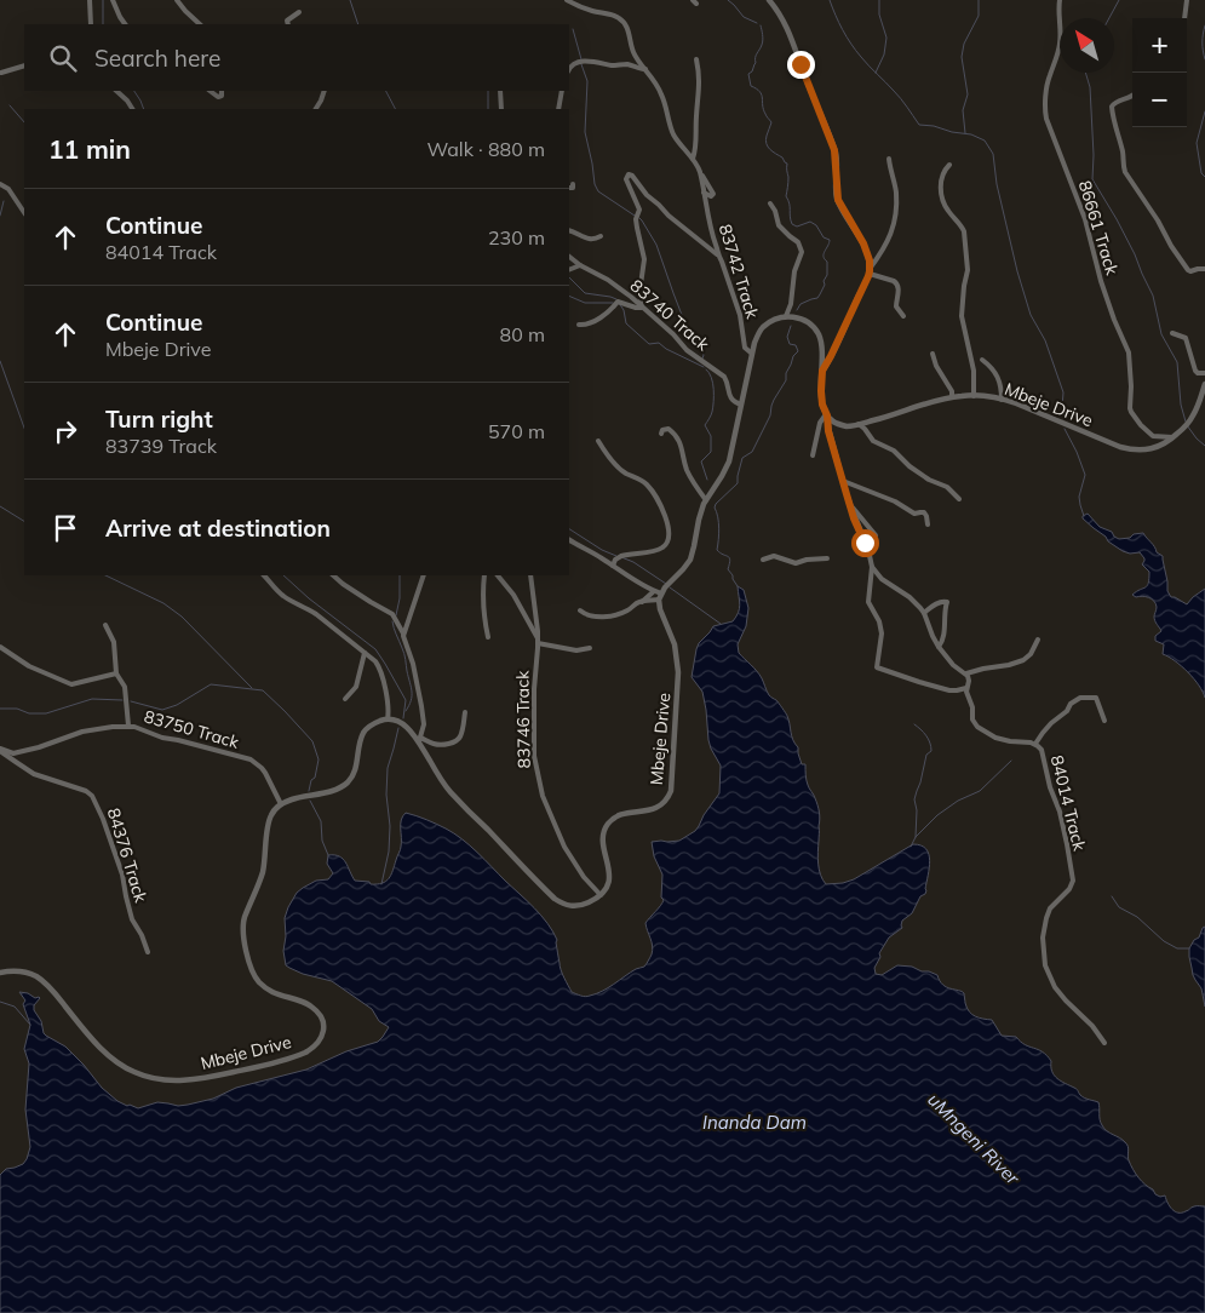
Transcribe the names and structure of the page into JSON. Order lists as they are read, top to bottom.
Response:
{
  "streets": {
    "street": [
      "86661 Track",
      "83742 Track",
      "83740 Track",
      "Mbeje Drive",
      "83746 Track",
      "83750 Track",
      "84014 Track",
      "84376 Track"
    ]
  },
  "crossings": [
    ["86661 Track", "Mbeje Drive"],
    ["Mbeje Drive", "83746 Track"],
    ["Mbeje Drive", "83750 Track"],
    ["83750 Track", "84376 Track"]
  ],
  "water": ["Inanda Dam", "uMngeni River"],
  "north": "top left",
  "page": {
    "map_buttons": ["+", "−"],
    "search": "Search here",
    "heading": ["11 min", "Walk · 880 m"],
    "list": [
      ["Continue", "84014 Track", "230 m"],
      ["Continue", "Mbeje Drive", "80 m"],
      ["Turn right", "83739 Track", "570 m"],
      "Arrive at destination"
    ]
  }
}
